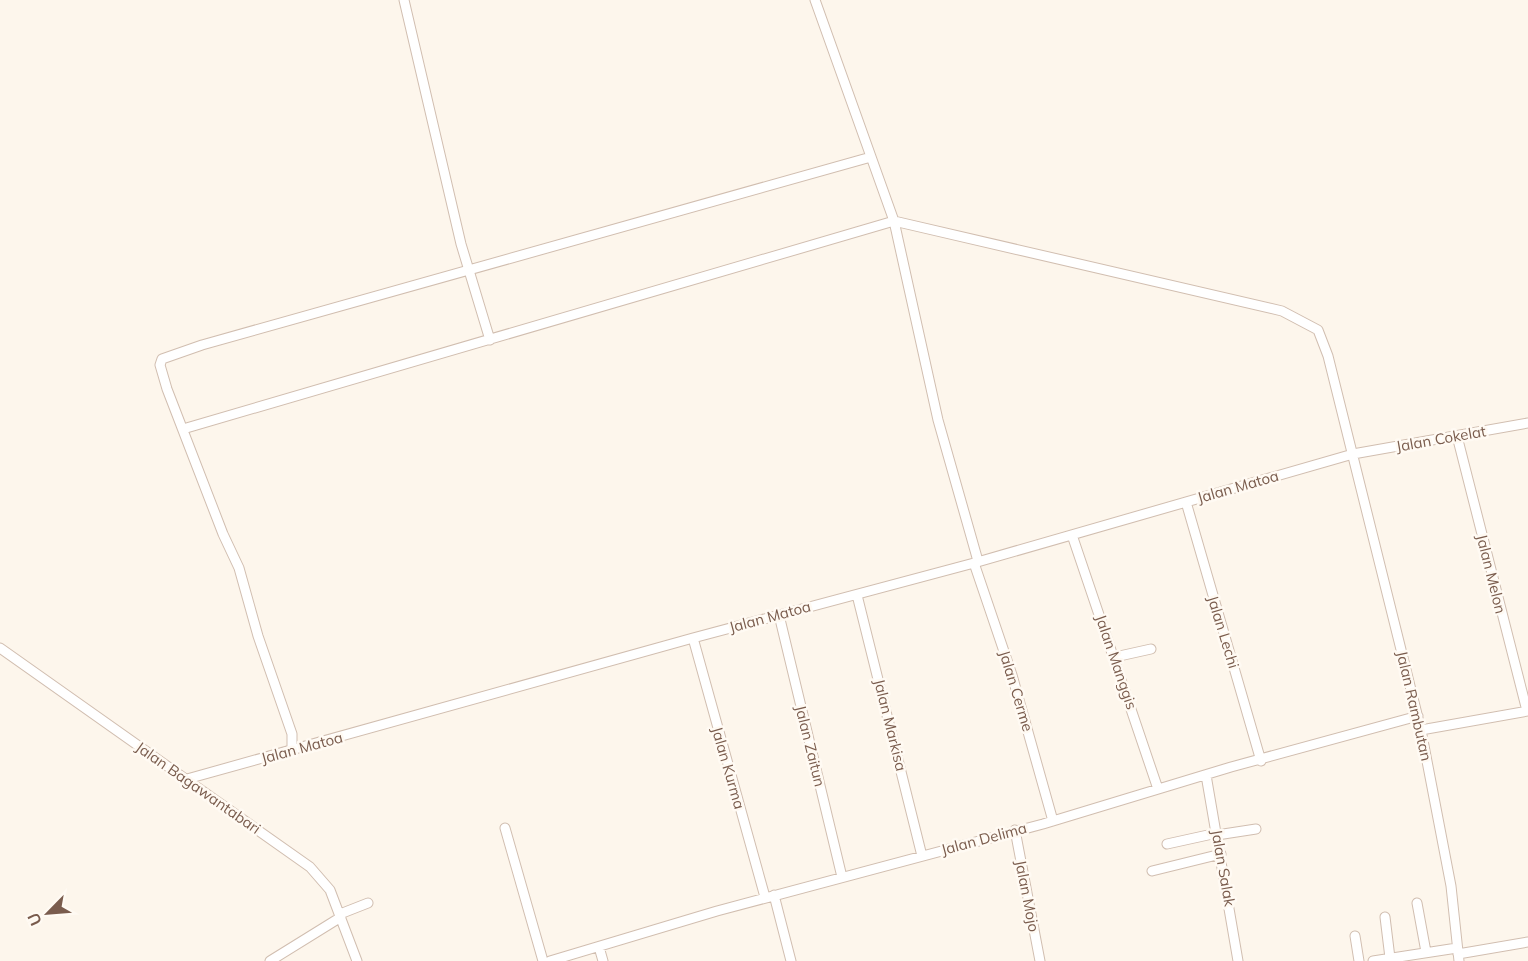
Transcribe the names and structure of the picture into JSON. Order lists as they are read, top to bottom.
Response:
{
  "streets": {
    "street": [
      "Jalan Cokelat",
      "Jalan Matoa",
      "Jalan Melon",
      "Jalan Lechi",
      "Jalan Manggis",
      "Jalan Cerme",
      "Jalan Rambutan",
      "Jalan Markisa",
      "Jalan Zaitun",
      "Jalan Kurma",
      "Jalan Bagawantabari",
      "Jalan Delima",
      "Jalan Salak",
      "Jalan Mojo"
    ]
  },
  "crossings": [
    ["Jalan Cokelat", "Jalan Matoa"],
    ["Jalan Cokelat", "Jalan Melon"],
    ["Jalan Cokelat", "Jalan Rambutan"],
    ["Jalan Matoa", "Jalan Lechi"],
    ["Jalan Matoa", "Jalan Manggis"],
    ["Jalan Matoa", "Jalan Cerme"],
    ["Jalan Matoa", "Jalan Rambutan"],
    ["Jalan Matoa", "Jalan Markisa"],
    ["Jalan Matoa", "Jalan Zaitun"],
    ["Jalan Matoa", "Jalan Kurma"],
    ["Jalan Matoa", "Jalan Bagawantabari"],
    ["Jalan Lechi", "Jalan Delima"],
    ["Jalan Manggis", "Jalan Delima"],
    ["Jalan Cerme", "Jalan Rambutan"],
    ["Jalan Cerme", "Jalan Delima"],
    ["Jalan Rambutan", "Jalan Delima"],
    ["Jalan Markisa", "Jalan Delima"],
    ["Jalan Zaitun", "Jalan Delima"],
    ["Jalan Kurma", "Jalan Delima"],
    ["Jalan Delima", "Jalan Salak"],
    ["Jalan Delima", "Jalan Mojo"]
  ],
  "north": "bottom left"
}
